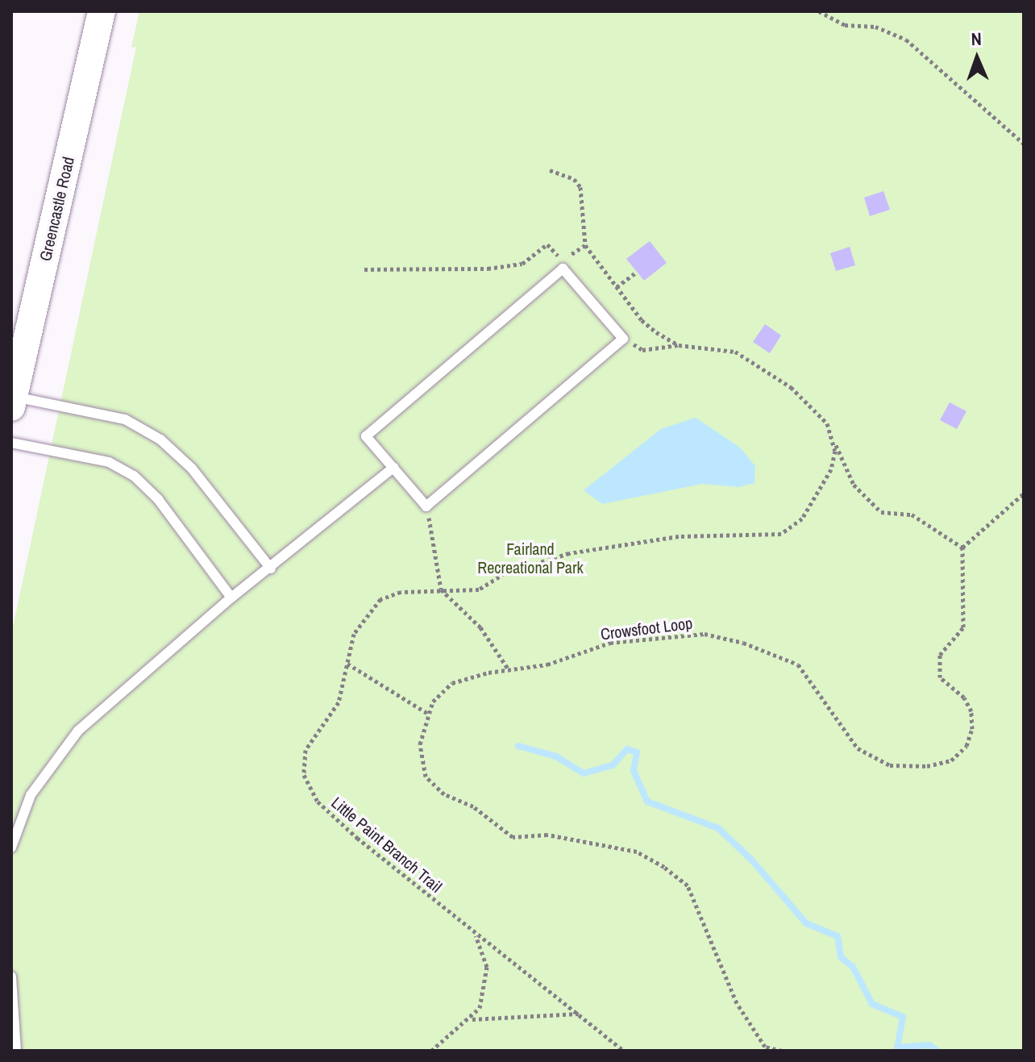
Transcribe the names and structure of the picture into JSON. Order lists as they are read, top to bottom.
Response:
{
  "streets": {
    "street": ["Greencastle Road"],
    "path": ["Crowsfoot Loop", "Little Paint Branch Trail"]
  },
  "parks": ["Fairland Recreational Park"],
  "north": "top"
}
